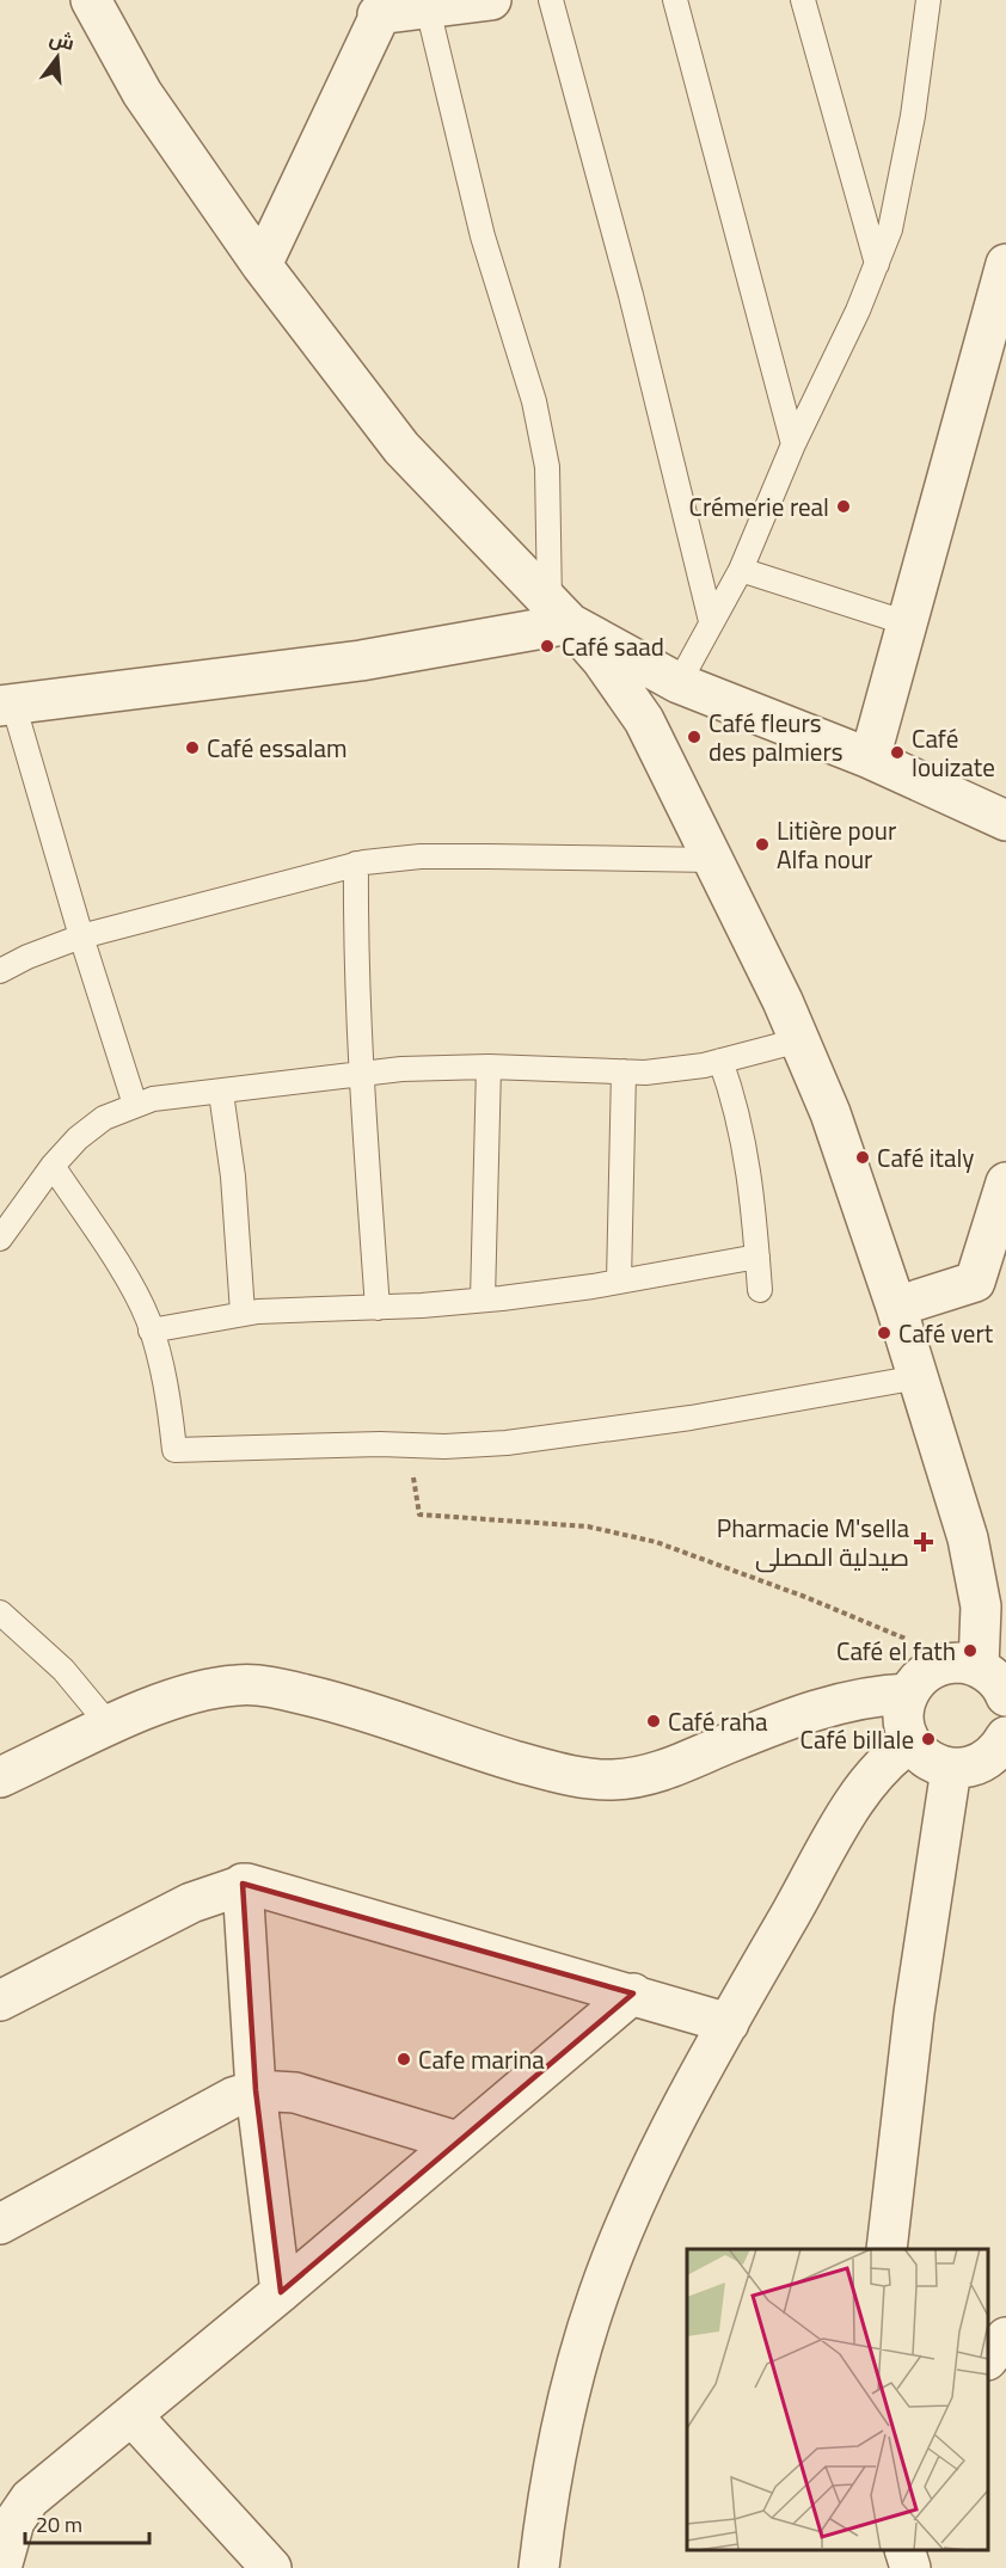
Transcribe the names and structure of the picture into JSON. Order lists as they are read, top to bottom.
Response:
{
  "places": {
    "other": [
      "Crémerie real",
      "Café saad",
      "Café fleurs des palmiers",
      "Café essalam",
      "Café louizate",
      "Litière pour Alfa nour",
      "Café italy",
      "Café vert",
      "Café el fath",
      "Café raha",
      "Café billale",
      "Cafe marina"
    ],
    "health": ["Pharmacie M'sella صيدلية المصلى"]
  },
  "scale_bar": "20 m",
  "north": "top"
}
